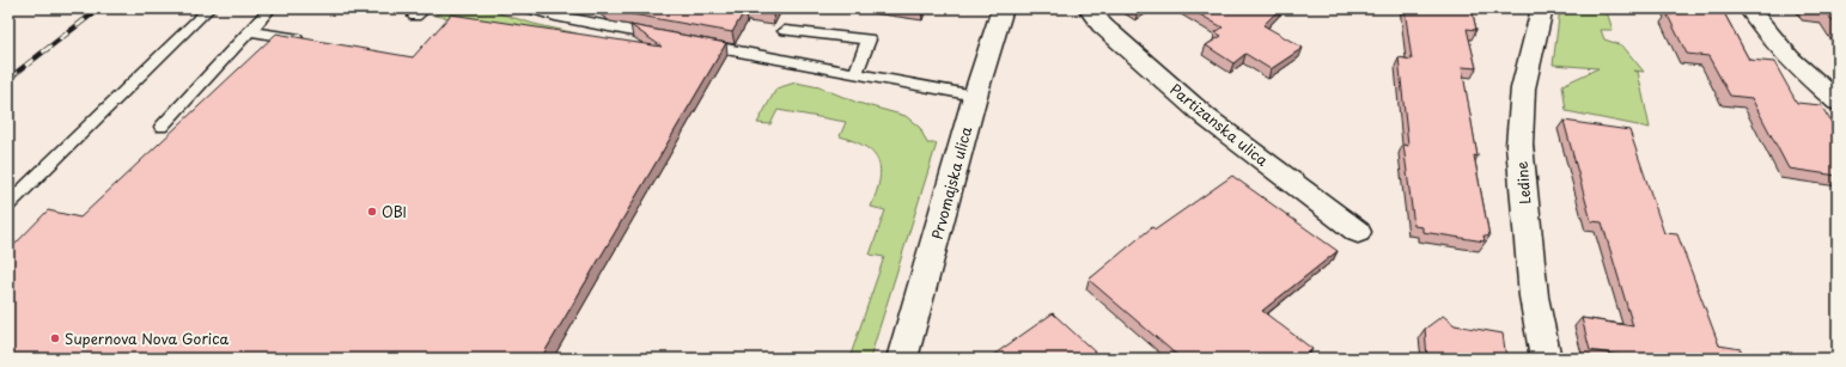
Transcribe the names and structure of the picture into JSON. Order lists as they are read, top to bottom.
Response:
{
  "streets": {
    "street": ["Partizanska ulica", "Prvomajska ulica", "Ledine"]
  },
  "places": ["OBI", "Supernova Nova Gorica"]
}
